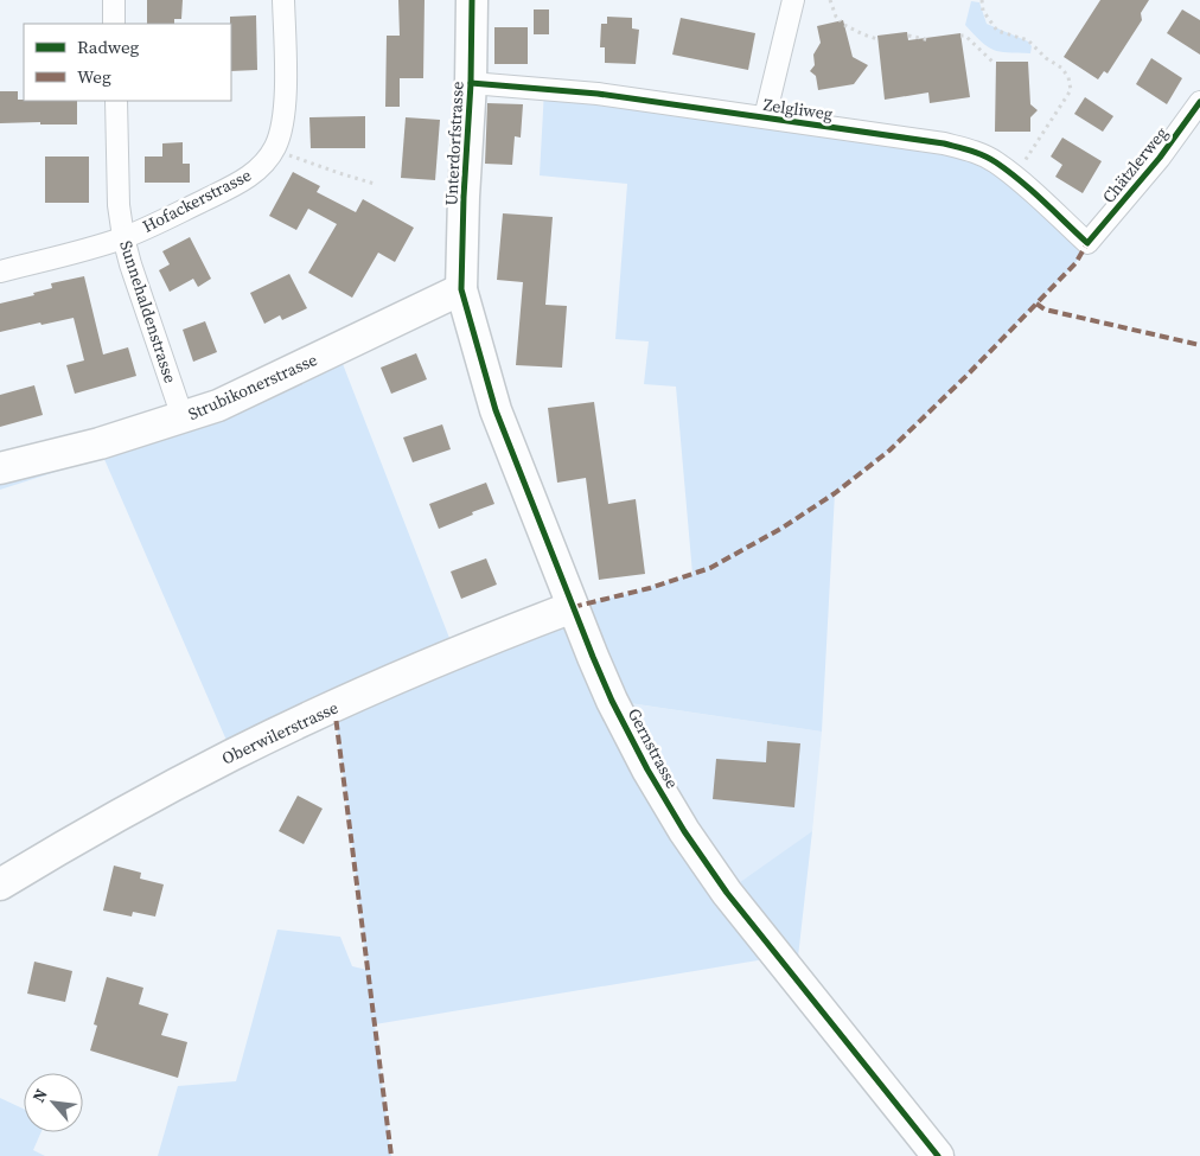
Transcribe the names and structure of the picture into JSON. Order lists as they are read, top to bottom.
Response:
{
  "streets": {
    "street": [
      "Zelgliweg",
      "Unterdorfstrasse",
      "Chätzlerweg",
      "Hofackerstrasse",
      "Sunnehaldenstrasse",
      "Strubikonerstrasse",
      "Oberwilerstrasse",
      "Gernstrasse"
    ]
  },
  "crossings": [
    ["Zelgliweg", "Unterdorfstrasse"],
    ["Zelgliweg", "Chätzlerweg"],
    ["Unterdorfstrasse", "Strubikonerstrasse"],
    ["Unterdorfstrasse", "Gernstrasse"],
    ["Hofackerstrasse", "Sunnehaldenstrasse"],
    ["Sunnehaldenstrasse", "Strubikonerstrasse"],
    ["Strubikonerstrasse", "Gernstrasse"],
    ["Oberwilerstrasse", "Gernstrasse"]
  ],
  "legend": ["Radweg", "Weg"],
  "north": "top left"
}
